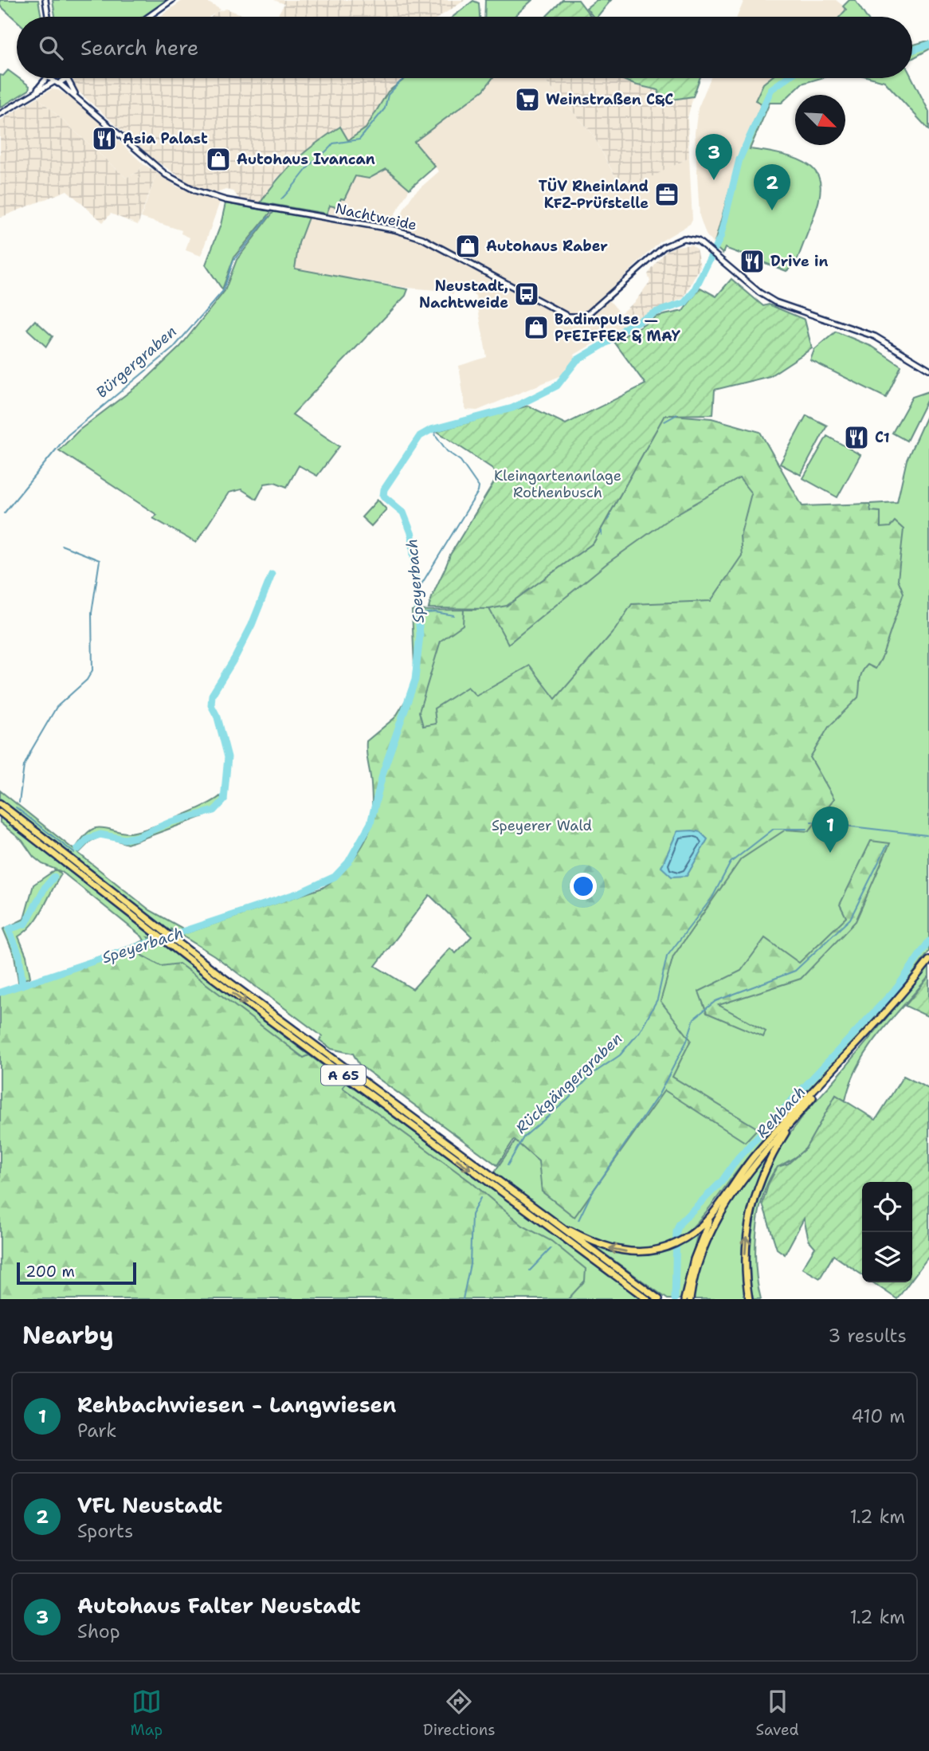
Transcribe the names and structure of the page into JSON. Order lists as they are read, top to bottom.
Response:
{
  "streets": {
    "highway": ["A 65"],
    "street": ["Nachtweide"]
  },
  "water": [
    "Bürgergraben",
    "Speyerbach",
    "Rückgängergraben",
    "Rehbach"
  ],
  "parks": ["Kleingartenanlage Rothenbusch", "Speyerer Wald"],
  "places": {
    "supermarket": ["Weinstraßen C&C"],
    "restaurant": ["Asia Palast", "Drive in", "C1"],
    "shop": ["Autohaus Ivancan", "Autohaus Raber", "Badimpulse — PFEIFFER & MAY"],
    "office": ["TÜV Rheinland KFZ-Prüfstelle"],
    "bus stop": ["Neustadt, Nachtweide"]
  },
  "scale_bar": "200 m",
  "north": "bottom right",
  "page": {
    "search": "Search here",
    "pins": ["3", "2", "1"],
    "scale": "200 m",
    "heading": ["Nearby", "3 results"],
    "list": [
      {
        "mark": "1",
        "name": "Rehbachwiesen - Langwiesen",
        "note": "Park",
        "value": "410 m"
      },
      {
        "mark": "2",
        "name": "VFL Neustadt",
        "note": "Sports",
        "value": "1.2 km"
      },
      {
        "mark": "3",
        "name": "Autohaus Falter Neustadt",
        "note": "Shop",
        "value": "1.2 km"
      }
    ],
    "nav": ["Map", "Directions", "Saved"]
  }
}
